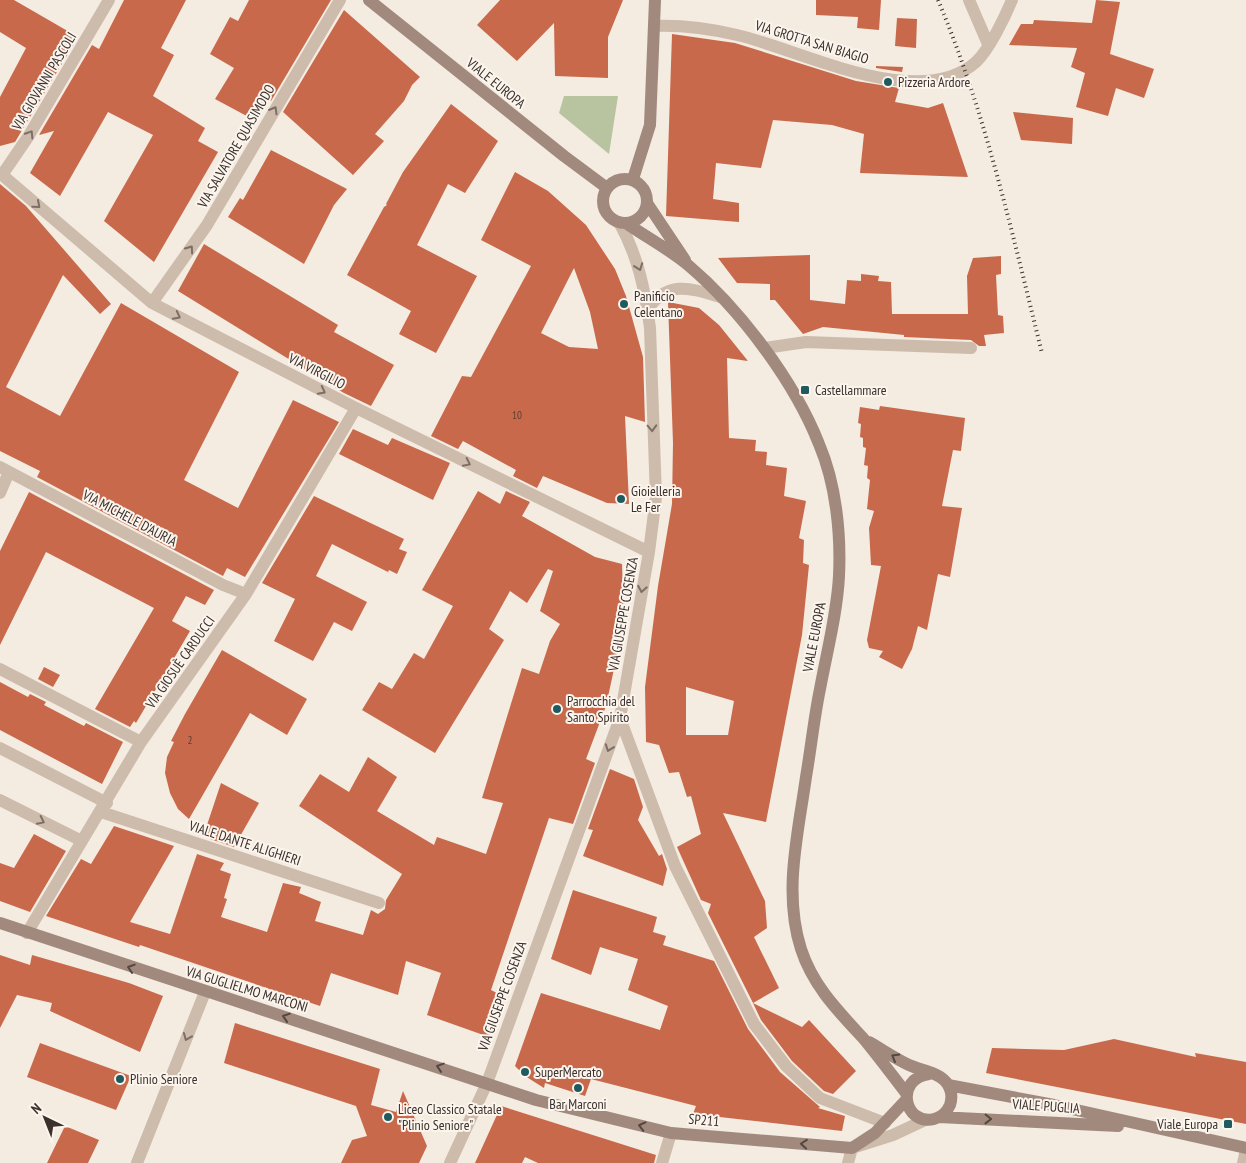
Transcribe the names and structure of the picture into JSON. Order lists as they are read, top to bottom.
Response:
{
  "streets": {
    "main road": [
      "VIALE EUROPA",
      "VIA GUGLIELMO MARCONI",
      "VIALE PUGLIA",
      "SP211"
    ],
    "street": [
      "VIA GROTTA SAN BIAGIO",
      "VIA GIOVANNI PASCOLI",
      "VIA SALVATORE QUASIMODO",
      "VIA VIRGILIO",
      "VIA MICHELE D'AURIA",
      "VIA GIUSEPPE COSENZA",
      "VIA GIOSUÈ CARDUCCI",
      "VIALE DANTE ALIGHIERI"
    ]
  },
  "crossings": [
    ["VIA GIOVANNI PASCOLI", "VIA VIRGILIO"],
    ["VIALE EUROPA", "VIA GIUSEPPE COSENZA"],
    ["VIALE EUROPA", "VIALE PUGLIA"],
    ["VIA SALVATORE QUASIMODO", "VIA VIRGILIO"],
    ["VIA VIRGILIO", "VIA GIUSEPPE COSENZA"],
    ["VIA VIRGILIO", "VIA GIOSUÈ CARDUCCI"],
    ["VIA MICHELE D'AURIA", "VIA GIOSUÈ CARDUCCI"],
    ["VIA GIUSEPPE COSENZA", "VIA GUGLIELMO MARCONI"],
    ["VIA GIUSEPPE COSENZA", "SP211"],
    ["VIA GIOSUÈ CARDUCCI", "VIALE DANTE ALIGHIERI"],
    ["VIA GIOSUÈ CARDUCCI", "VIA GUGLIELMO MARCONI"],
    ["VIA GUGLIELMO MARCONI", "SP211"]
  ],
  "one_way": [
    "VIA GIOVANNI PASCOLI",
    "VIA SALVATORE QUASIMODO",
    "VIA VIRGILIO",
    "VIA GIUSEPPE COSENZA",
    "VIA GUGLIELMO MARCONI",
    "SP211"
  ],
  "places": {
    "other": [
      "Pizzeria Ardore",
      "Panificio Celentano",
      "Gioielleria Le Fer",
      "Parrocchia del Santo Spirito",
      "SuperMercato",
      "Plinio Seniore",
      "Bar Marconi",
      "Liceo Classico Statale \"Plinio Seniore\""
    ],
    "transit": ["Castellammare", "Viale Europa"]
  },
  "house_numbers": ["10", "2"],
  "north": "top left"
}
